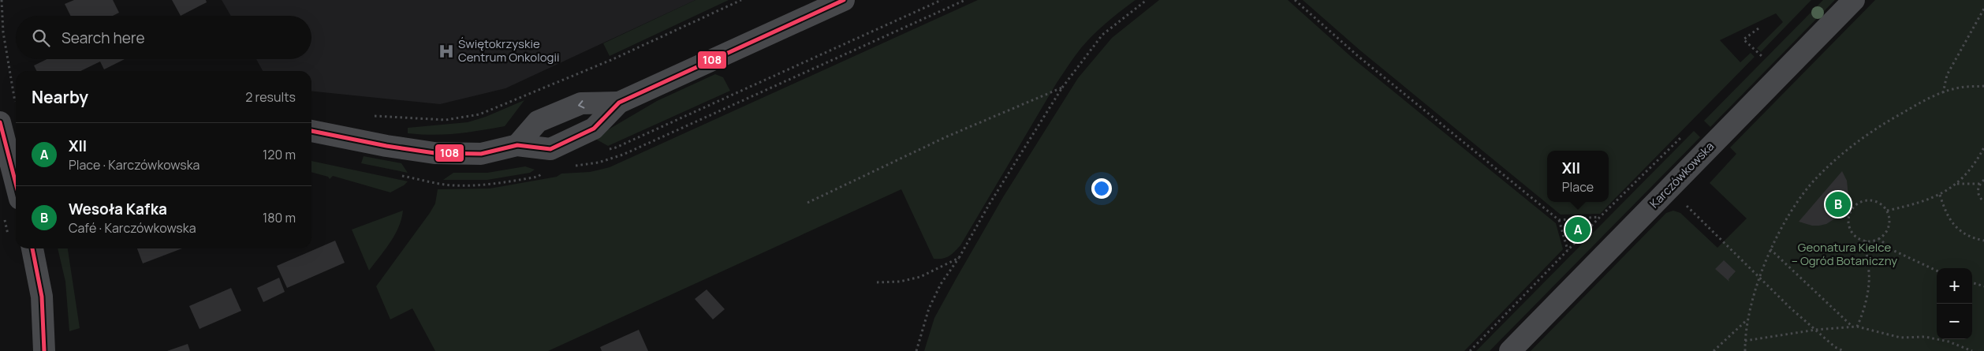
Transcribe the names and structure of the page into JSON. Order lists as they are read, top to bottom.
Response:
{
  "streets": {
    "street": ["Karczówkowska"]
  },
  "parks": ["Geonatura Kielce – Ogród Botaniczny"],
  "places": {
    "hospital": ["Świętokrzyskie Centrum Onkologii"]
  },
  "lines": ["transit line 108"],
  "page": {
    "search": "Search here",
    "heading": ["Nearby", "2 results"],
    "list": [
      {
        "mark": "A",
        "name": "XII",
        "note": "Place · Karczówkowska",
        "value": "120 m"
      },
      {
        "mark": "B",
        "name": "Wesoła Kafka",
        "note": "Café · Karczówkowska",
        "value": "180 m"
      }
    ],
    "popup": ["XII", "Place"],
    "pins": ["B", "A"],
    "map_buttons": ["+", "−"]
  }
}
